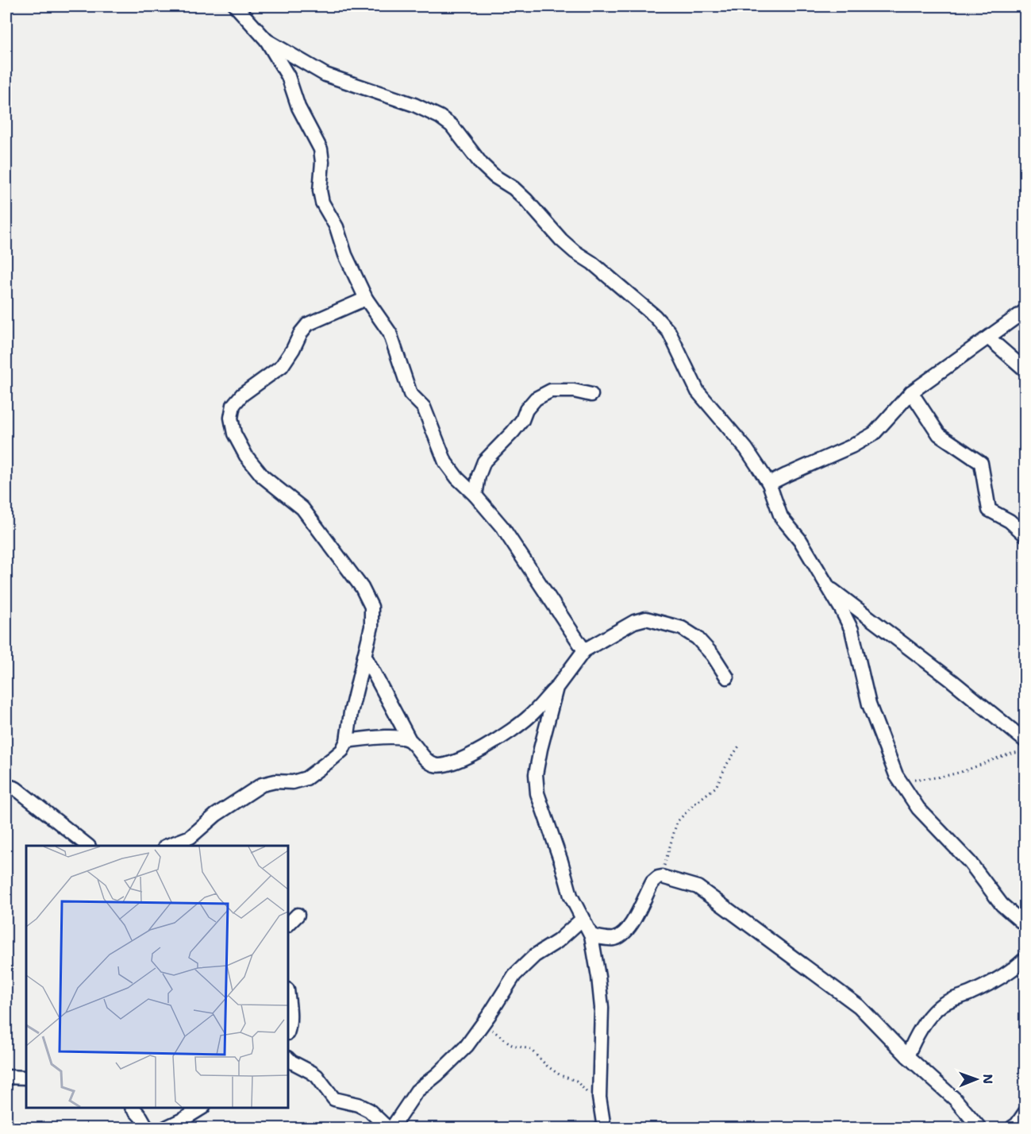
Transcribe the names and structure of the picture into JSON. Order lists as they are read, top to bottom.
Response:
{
  "north": "right"
}
